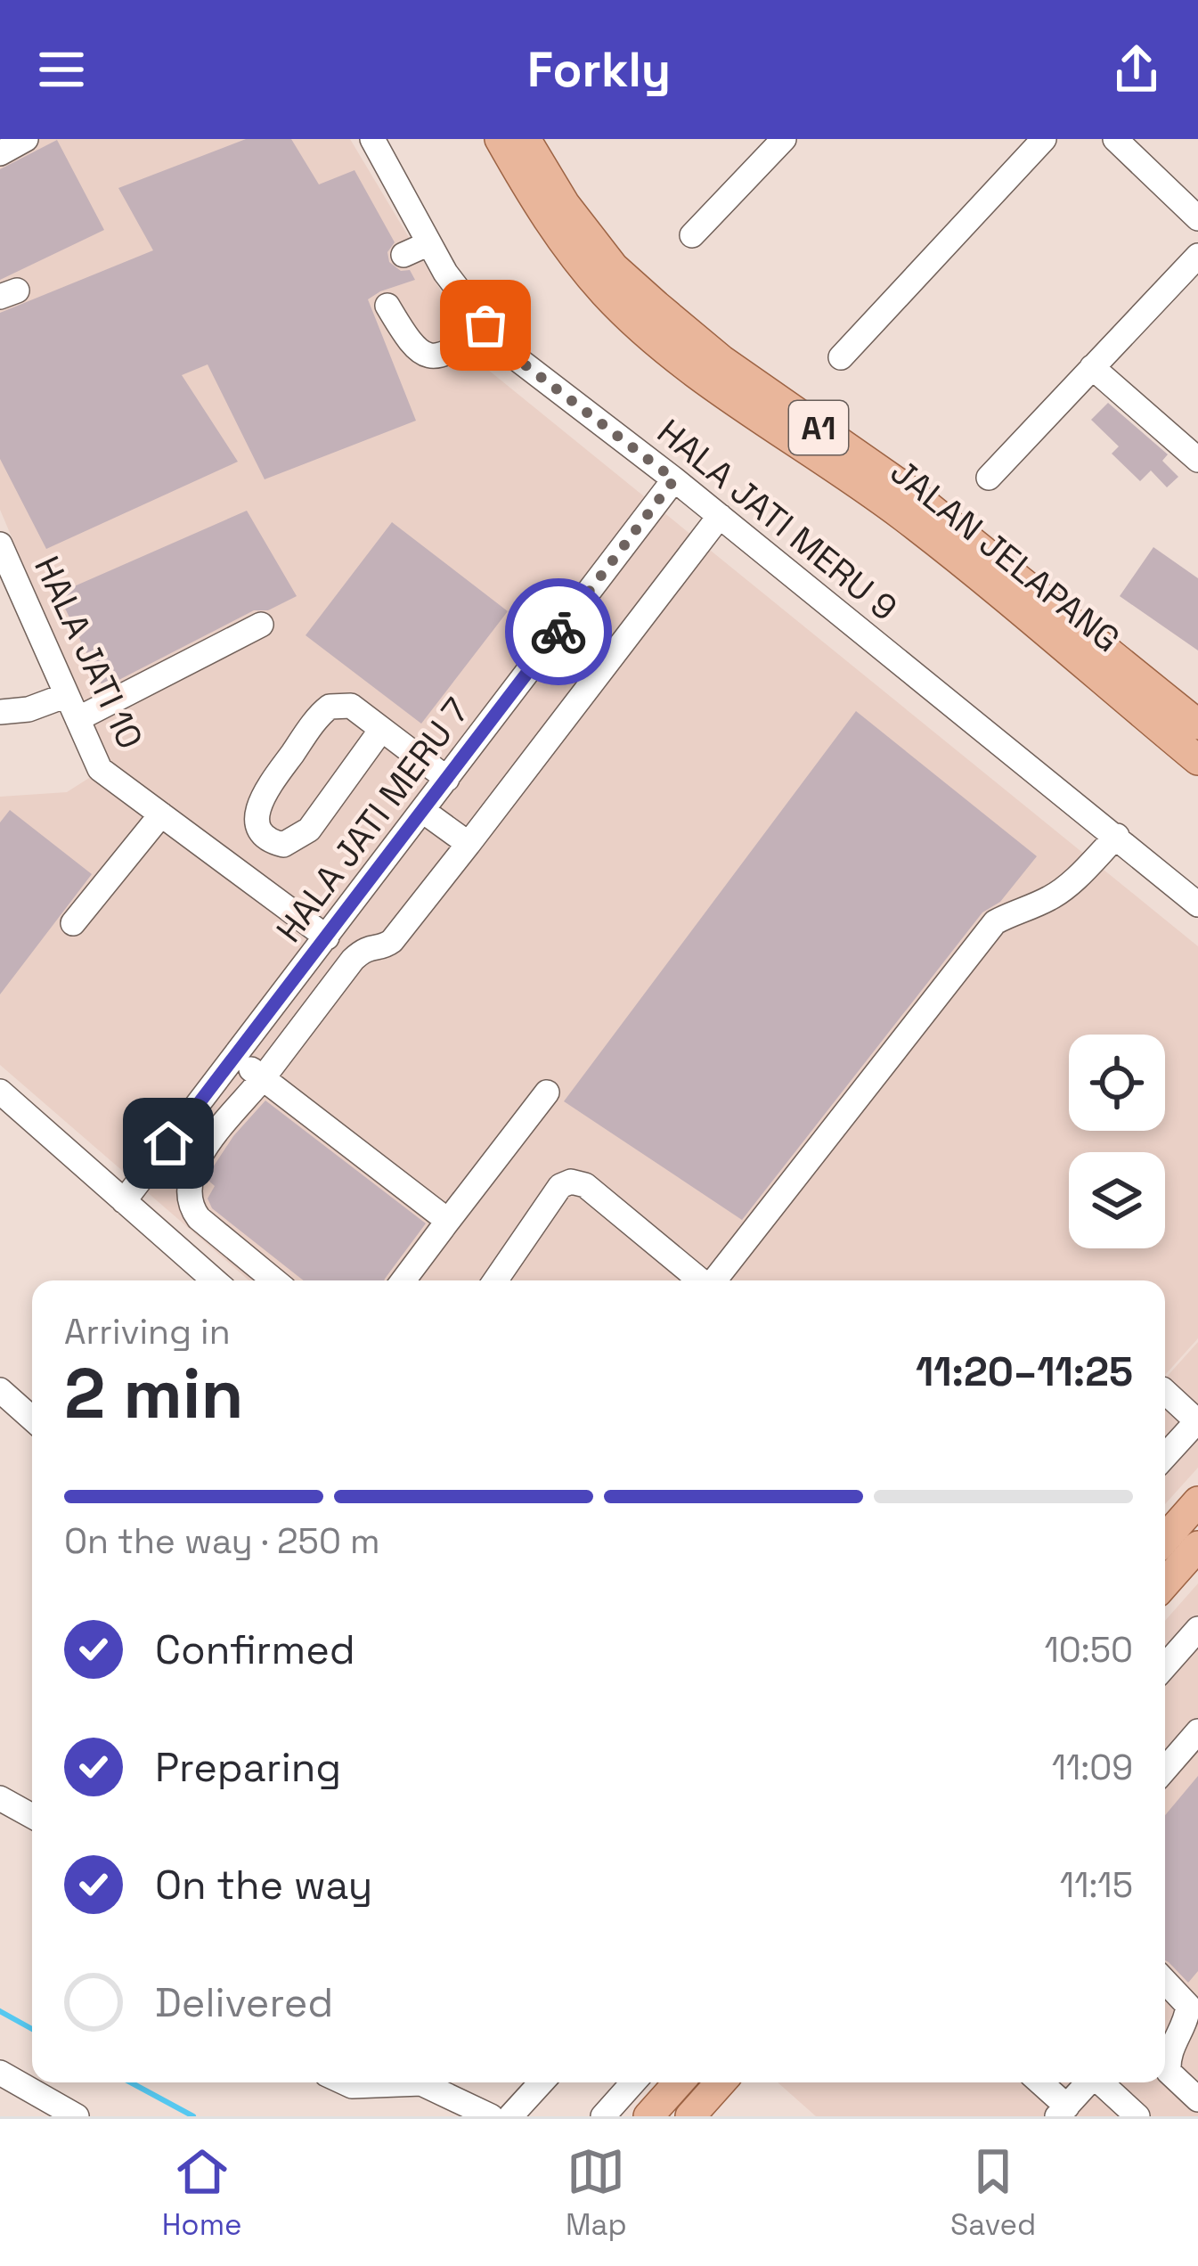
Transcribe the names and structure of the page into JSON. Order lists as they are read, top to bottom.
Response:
{
  "streets": {
    "main road": ["A1", "JALAN JELAPANG"],
    "street": ["HALA JATI MERU 9", "HALA JATI 10", "HALA JATI MERU 7"]
  },
  "crossings": [
    ["HALA JATI MERU 9", "HALA JATI MERU 7"],
    ["HALA JATI 10", "HALA JATI MERU 7"]
  ],
  "page": {
    "header": "Forkly",
    "heading": ["2 min", "Arriving in", "11:20–11:25"],
    "bar": "On the way · 250 m",
    "list": [
      ["Confirmed", "10:50"],
      ["Preparing", "11:09"],
      ["On the way", "11:15"],
      "Delivered"
    ],
    "tabs": ["Home", "Map", "Saved"]
  }
}
